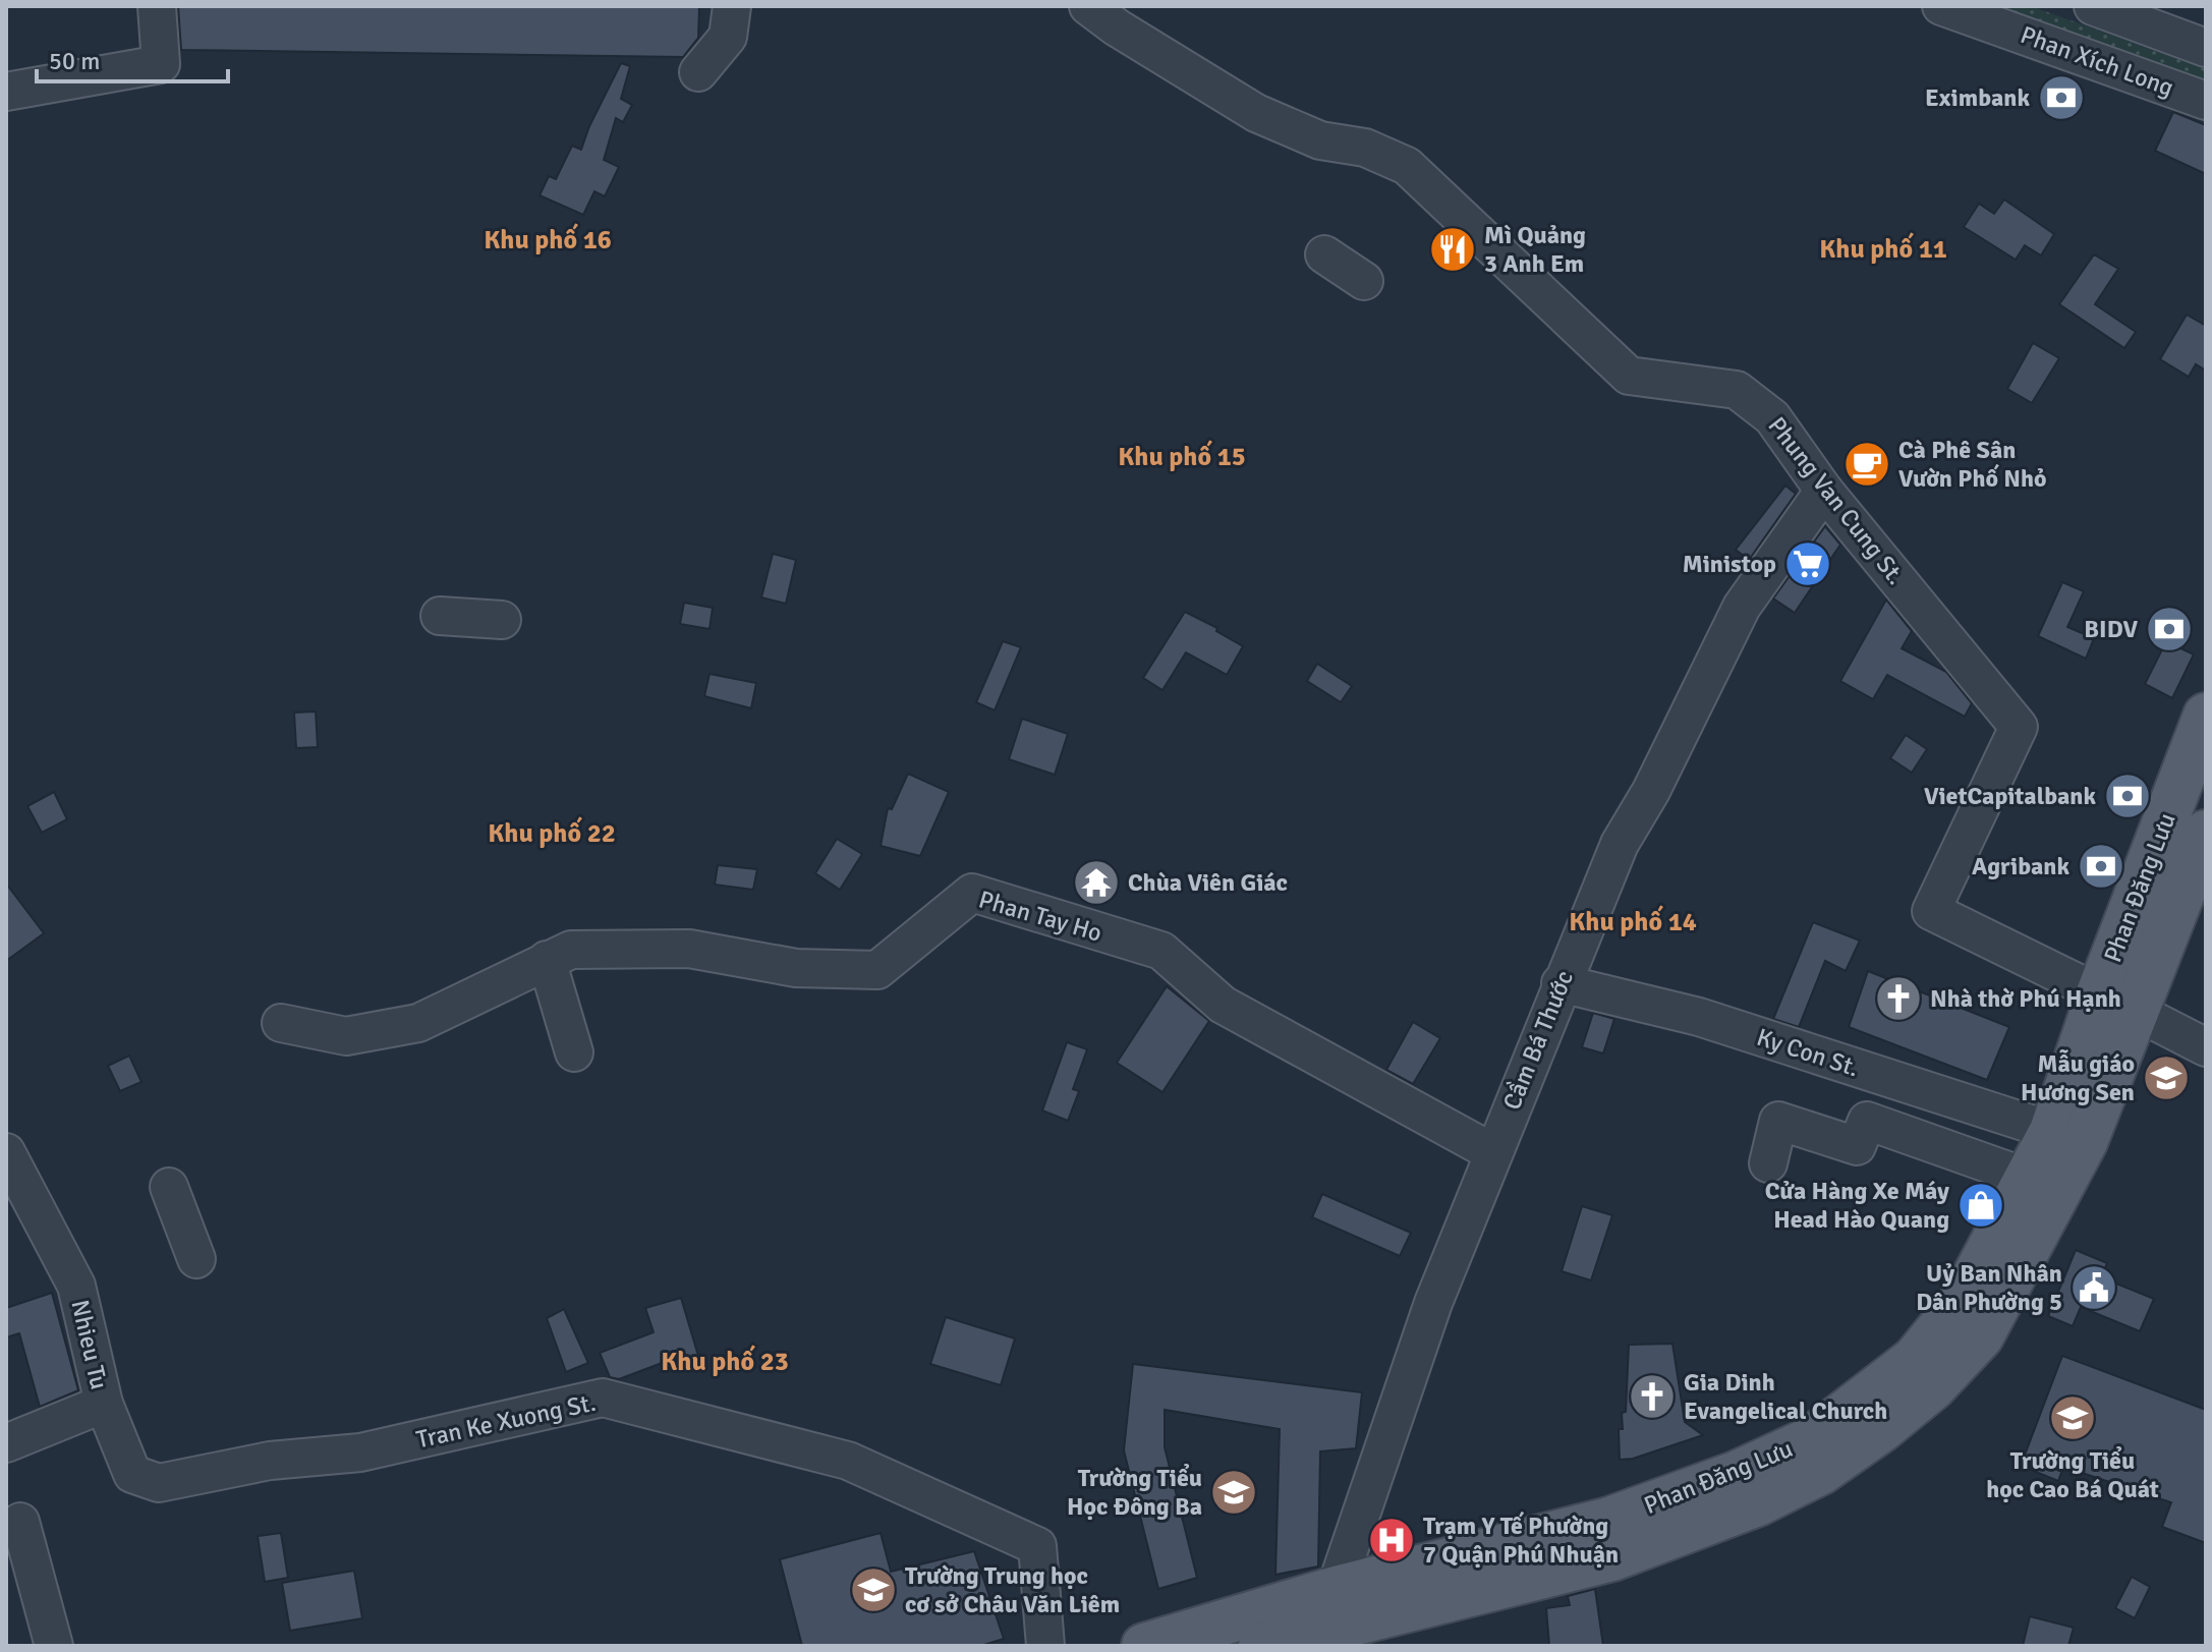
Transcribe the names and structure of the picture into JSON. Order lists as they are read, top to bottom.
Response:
{
  "streets": {
    "main road": ["Phan Đăng Lưu"],
    "street": [
      "Phan Xích Long",
      "Phung Van Cung St.",
      "Phan Tay Ho",
      "Cầm Bá Thước",
      "Ky Con St.",
      "Tran Ke Xuong St."
    ]
  },
  "crossings": [
    ["Phung Van Cung St.", "Phan Đăng Lưu"],
    ["Phung Van Cung St.", "Cầm Bá Thước"],
    ["Phan Đăng Lưu", "Cầm Bá Thước"],
    ["Phan Đăng Lưu", "Ky Con St."],
    ["Phan Tay Ho", "Cầm Bá Thước"],
    ["Cầm Bá Thước", "Ky Con St."]
  ],
  "districts": [
    "Khu phố 16",
    "Khu phố 11",
    "Khu phố 15",
    "Khu phố 22",
    "Khu phố 14",
    "Khu phố 23"
  ],
  "places": {
    "bank": [
      "Eximbank",
      "BIDV",
      "VietCapitalbank",
      "Agribank"
    ],
    "restaurant": ["Mì Quảng 3 Anh Em"],
    "cafe": ["Cà Phê Sân Vườn Phố Nhỏ"],
    "supermarket": ["Ministop"],
    "temple": ["Chùa Viên Giác"],
    "church": ["Nhà thờ Phú Hạnh", "Gia Dinh Evangelical Church"],
    "school or university": [
      "Mẫu giáo Hương Sen",
      "Trường Tiểu học Cao Bá Quát",
      "Trường Tiểu Học Đông Ba",
      "Trường Trung học cơ sở Châu Văn Liêm"
    ],
    "shop": ["Cửa Hàng Xe Máy Head Hào Quang"],
    "public building": ["Uỷ Ban Nhân Dân Phường 5"],
    "hospital": ["Trạm Y Tế Phường 7 Quận Phú Nhuận"]
  },
  "scale_bar": "50 m"
}
